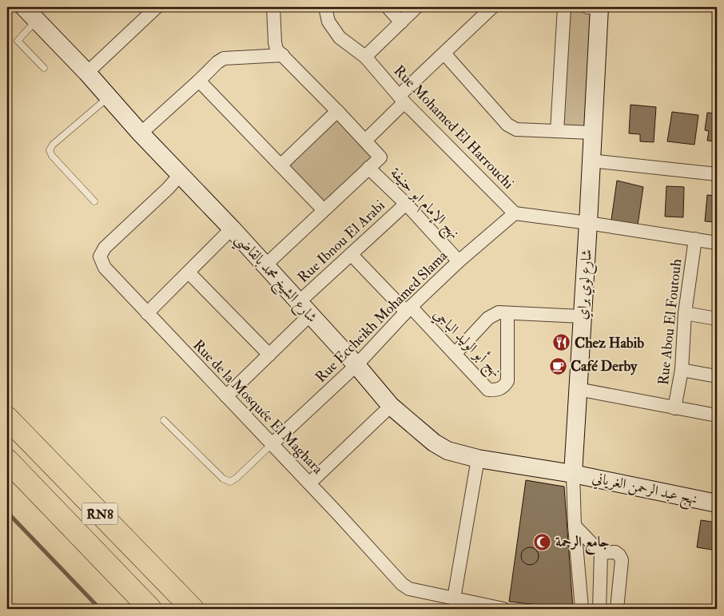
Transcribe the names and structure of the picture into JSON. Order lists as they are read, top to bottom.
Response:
{
  "streets": {
    "highway": ["RN8"],
    "street": [
      "Rue Mohamed El Harrouchi",
      "نهج الإمام ابو حنيفة",
      "Rue Ibnou El Arabi",
      "شارع الشيخ محمد بالقاضي",
      "شارع لوي براي",
      "Rue Eccheikh Mohamed Slama",
      "Rue Abou El Foutouh",
      "نهج أبو الوليد الباجي",
      "Rue de la Mosquée El Maghara",
      "نهج عبد الرحمن الغرياني"
    ]
  },
  "crossings": [
    ["Rue Mohamed El Harrouchi", "Rue Eccheikh Mohamed Slama"],
    ["نهج الإمام ابو حنيفة", "Rue Ibnou El Arabi"],
    ["نهج الإمام ابو حنيفة", "Rue Eccheikh Mohamed Slama"],
    ["Rue Ibnou El Arabi", "شارع الشيخ محمد بالقاضي"],
    ["Rue Ibnou El Arabi", "نهج أبو الوليد الباجي"],
    ["Rue Ibnou El Arabi", "Rue de la Mosquée El Maghara"],
    ["شارع الشيخ محمد بالقاضي", "شارع لوي براي"],
    ["شارع الشيخ محمد بالقاضي", "Rue Eccheikh Mohamed Slama"],
    ["شارع الشيخ محمد بالقاضي", "Rue de la Mosquée El Maghara"],
    ["شارع الشيخ محمد بالقاضي", "نهج عبد الرحمن الغرياني"],
    ["شارع لوي براي", "نهج عبد الرحمن الغرياني"],
    ["Rue Eccheikh Mohamed Slama", "نهج أبو الوليد الباجي"],
    ["Rue Eccheikh Mohamed Slama", "Rue de la Mosquée El Maghara"]
  ],
  "places": {
    "restaurant": ["Chez Habib"],
    "cafe": ["Café Derby"],
    "mosque": ["جامع الرحمة"]
  }
}
